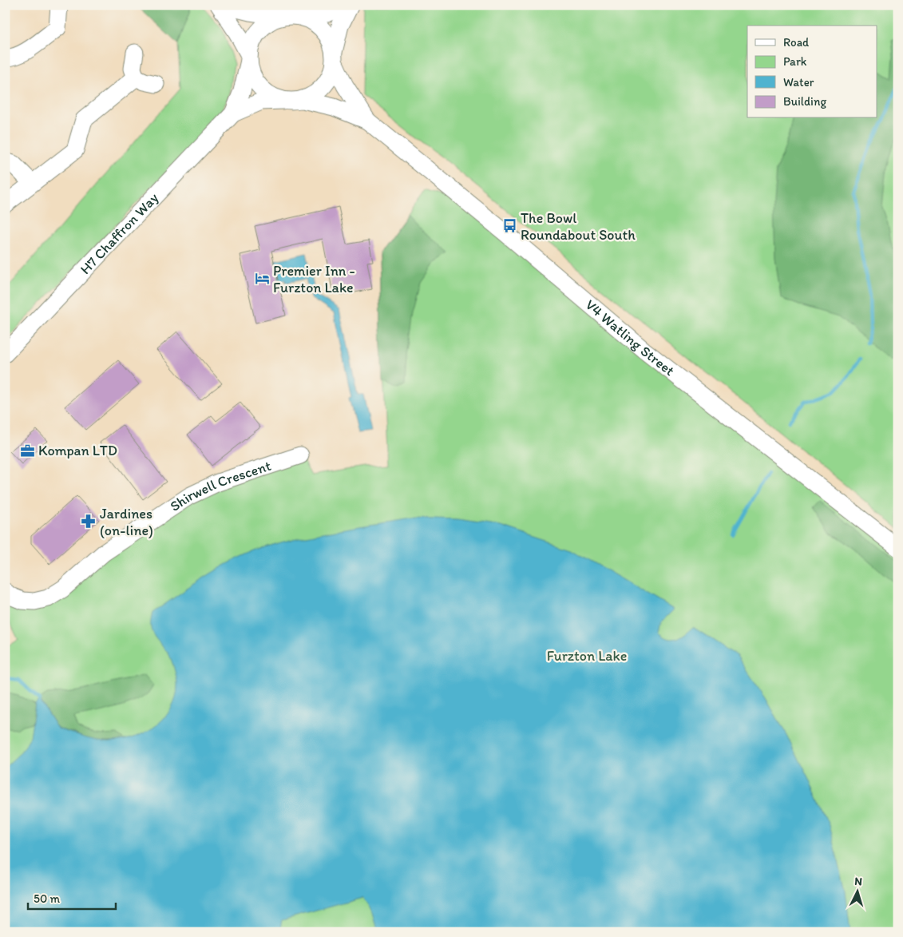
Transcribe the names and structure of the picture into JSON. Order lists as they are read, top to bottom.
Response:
{
  "streets": {
    "street": ["H7 Chaffron Way", "V4 Watling Street", "Shirwell Crescent"]
  },
  "crossings": [
    ["H7 Chaffron Way", "V4 Watling Street"]
  ],
  "parks": ["Furzton Lake"],
  "places": {
    "bus stop": ["The Bowl Roundabout South"],
    "hotel": ["Premier Inn - Furzton Lake"],
    "office": ["Kompan LTD"],
    "pharmacy": ["Jardines (on-line)"]
  },
  "legend": [
    "Road",
    "Park",
    "Water",
    "Building"
  ],
  "scale_bar": "50 m",
  "north": "top"
}
